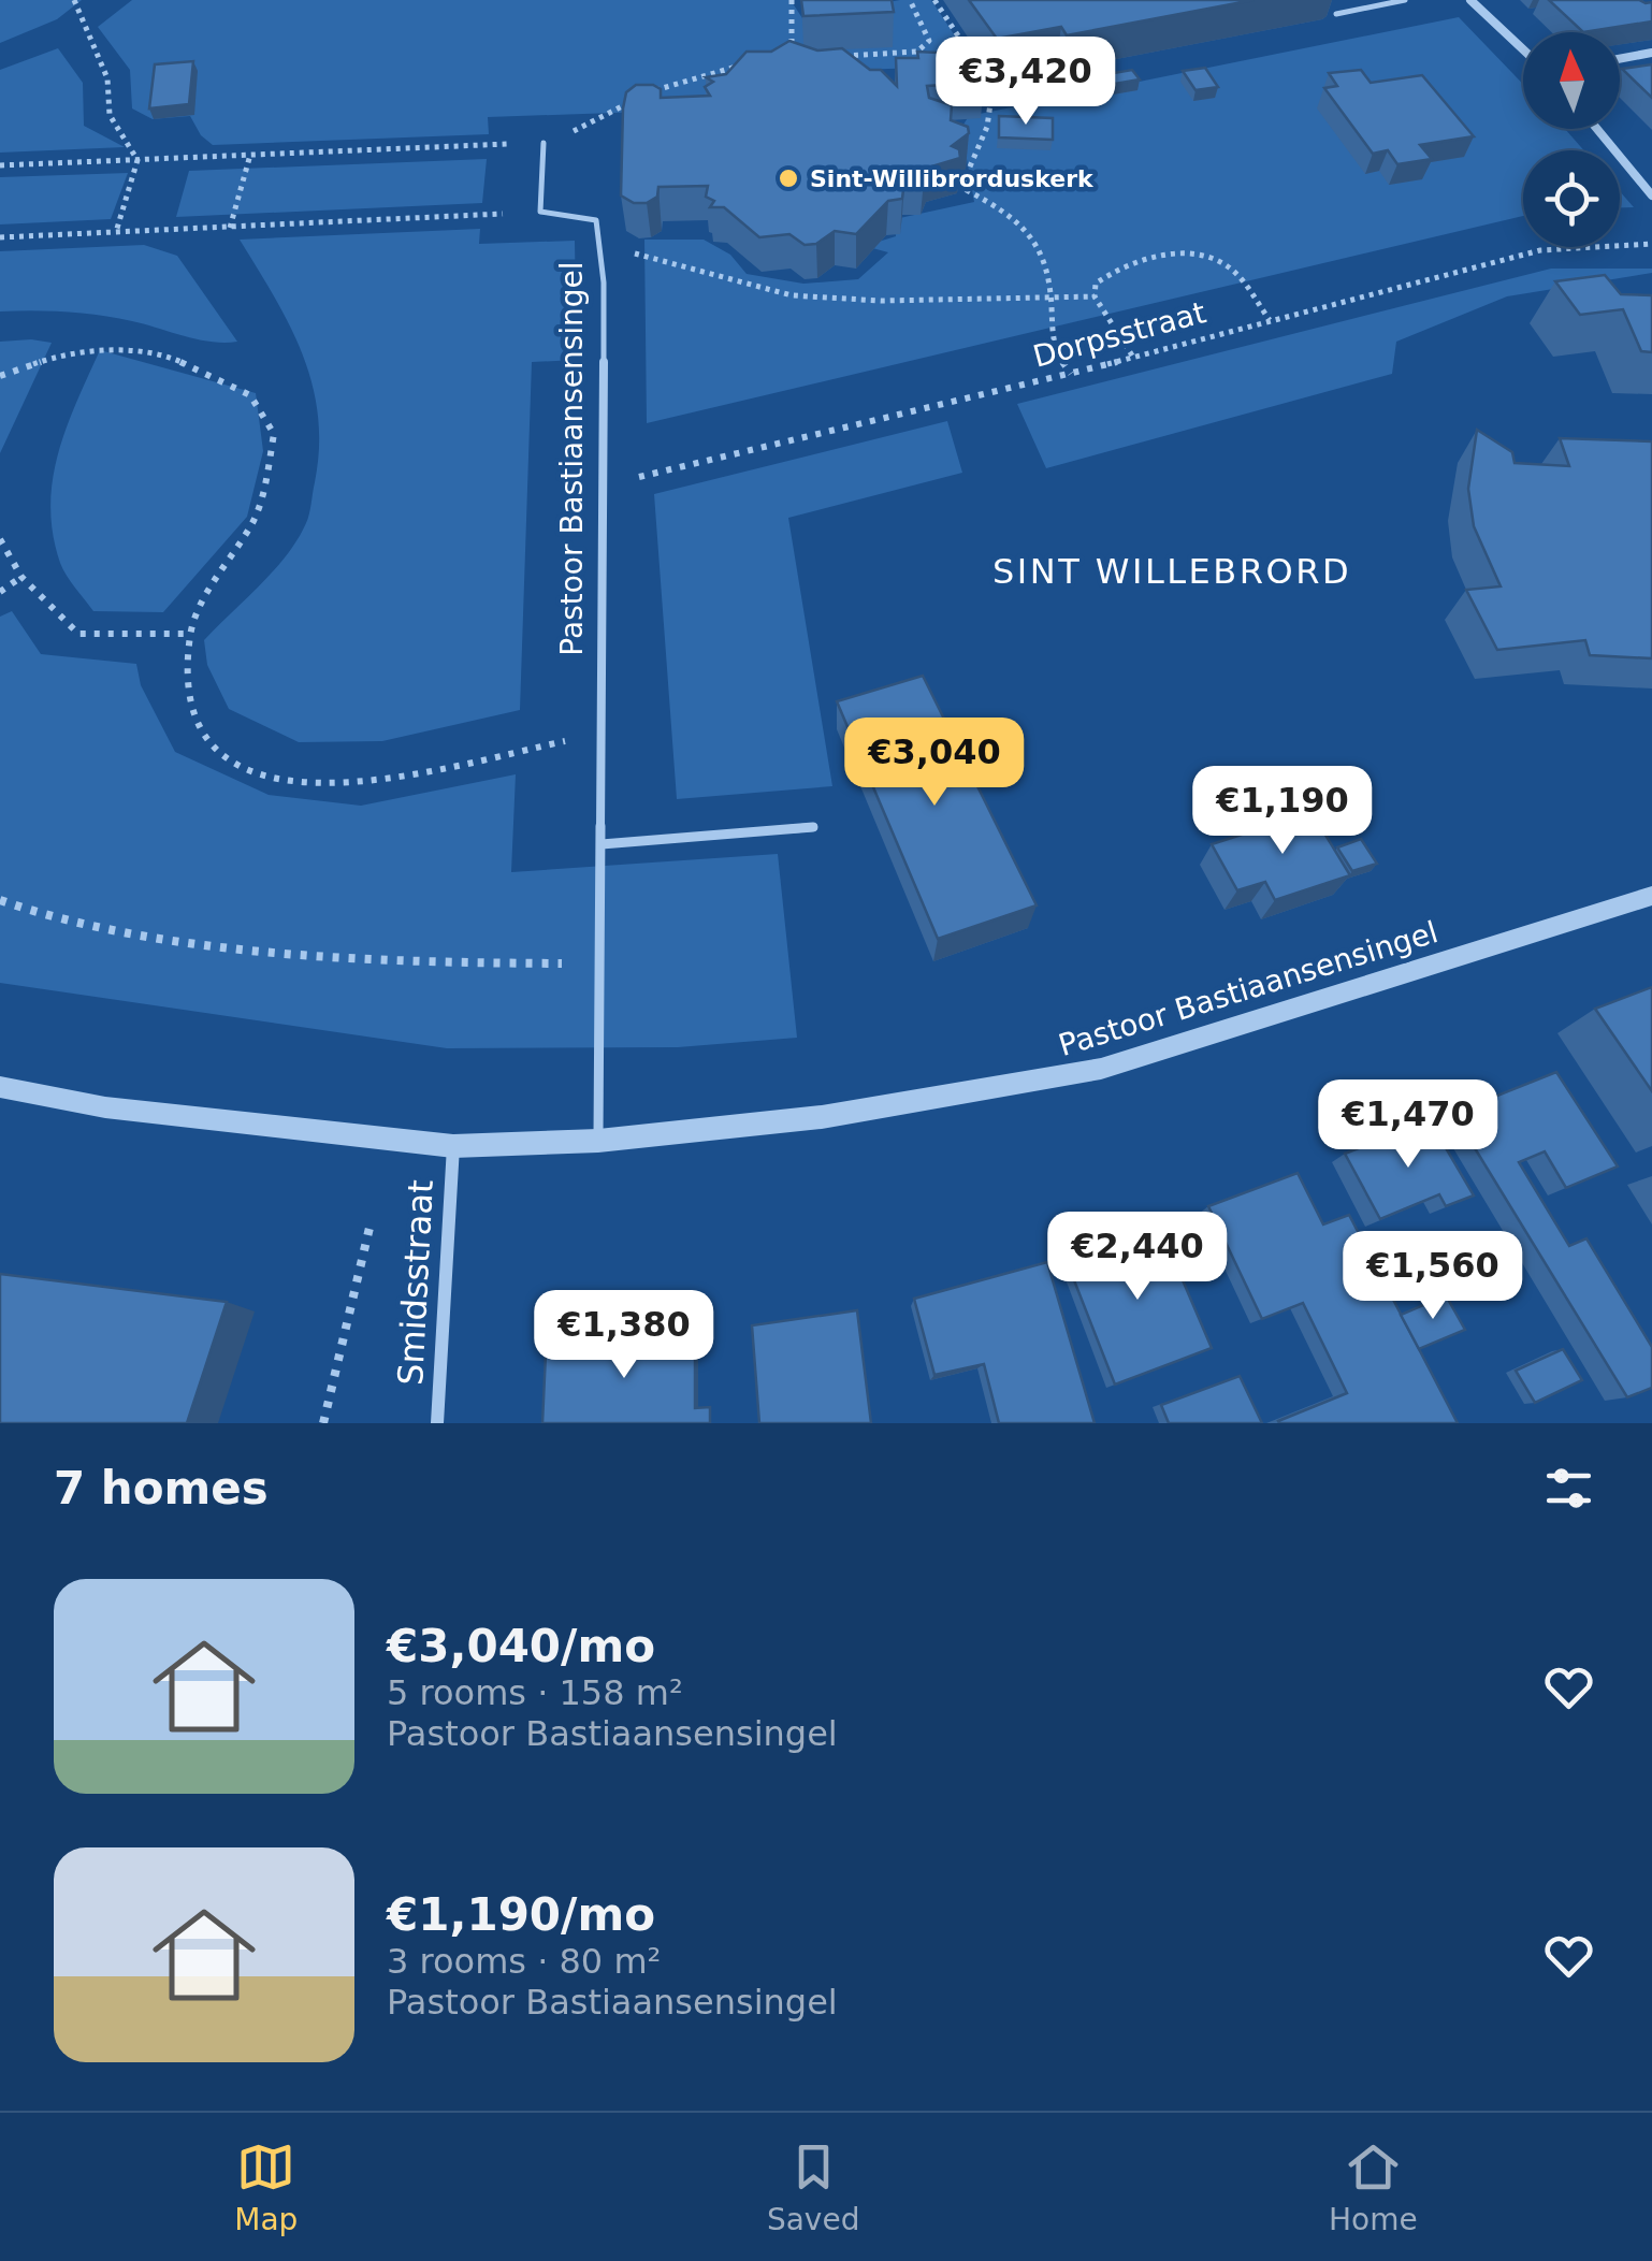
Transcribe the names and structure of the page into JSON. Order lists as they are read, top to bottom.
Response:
{
  "streets": {
    "street": ["Pastoor Bastiaansensingel", "Smidsstraat"],
    "path": ["Dorpsstraat"]
  },
  "crossings": [
    ["Dorpsstraat", "Pastoor Bastiaansensingel"],
    ["Pastoor Bastiaansensingel", "Smidsstraat"]
  ],
  "districts": ["SINT WILLEBRORD"],
  "places": ["Sint-Willibrorduskerk"],
  "north": "top",
  "page": {
    "price": [
      "€3,420",
      "€3,040",
      "€1,190",
      "€1,470",
      "€2,440",
      "€1,560",
      "€1,380"
    ],
    "heading": "7 homes",
    "list": [
      {
        "name": "€3,040/mo",
        "note": "5 rooms · 158 m² · Pastoor Bastiaansensingel"
      },
      {
        "name": "€1,190/mo",
        "note": "3 rooms · 80 m² · Pastoor Bastiaansensingel"
      }
    ],
    "tabs": ["Map", "Saved", "Home"]
  }
}
